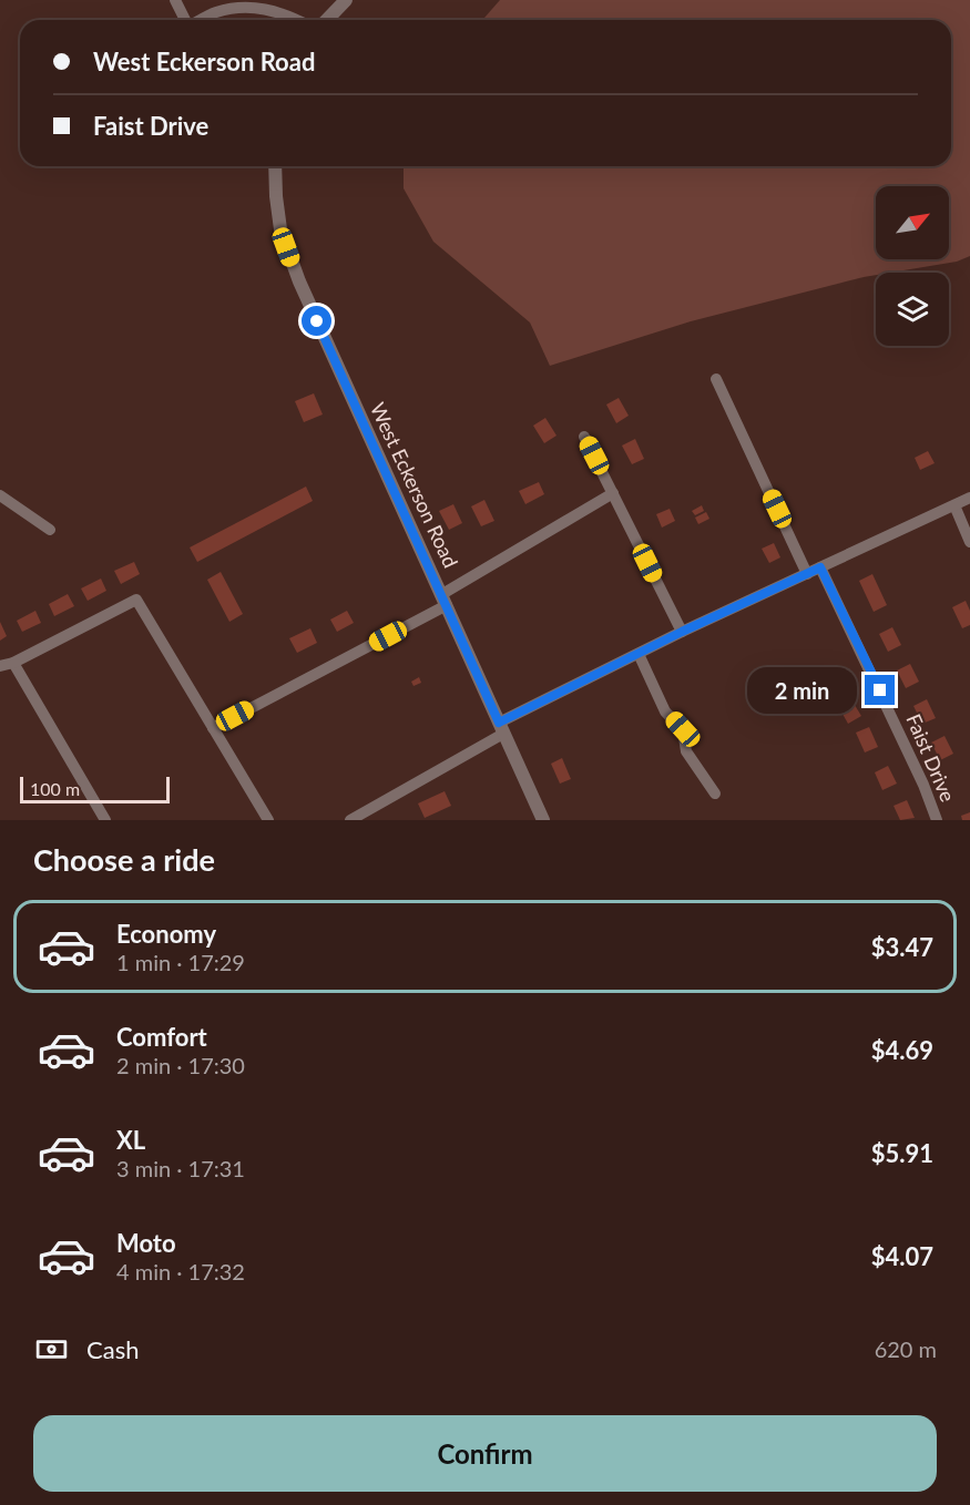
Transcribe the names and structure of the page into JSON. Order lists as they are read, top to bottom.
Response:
{
  "streets": {
    "street": ["West Eckerson Road", "Faist Drive"]
  },
  "scale_bar": "100 m",
  "north": "top right",
  "page": {
    "banner": ["West Eckerson Road", "Faist Drive"],
    "bubble": "2 min",
    "scale": "100 m",
    "heading": "Choose a ride",
    "list": [
      {
        "name": "Economy",
        "note": "1 min · 17:29",
        "value": "$3.47"
      },
      {
        "name": "Comfort",
        "note": "2 min · 17:30",
        "value": "$4.69"
      },
      {
        "name": "XL",
        "note": "3 min · 17:31",
        "value": "$5.91"
      },
      {
        "name": "Moto",
        "note": "4 min · 17:32",
        "value": "$4.07"
      }
    ],
    "pay": ["Cash", "620 m"],
    "buttons": "Confirm"
  }
}
